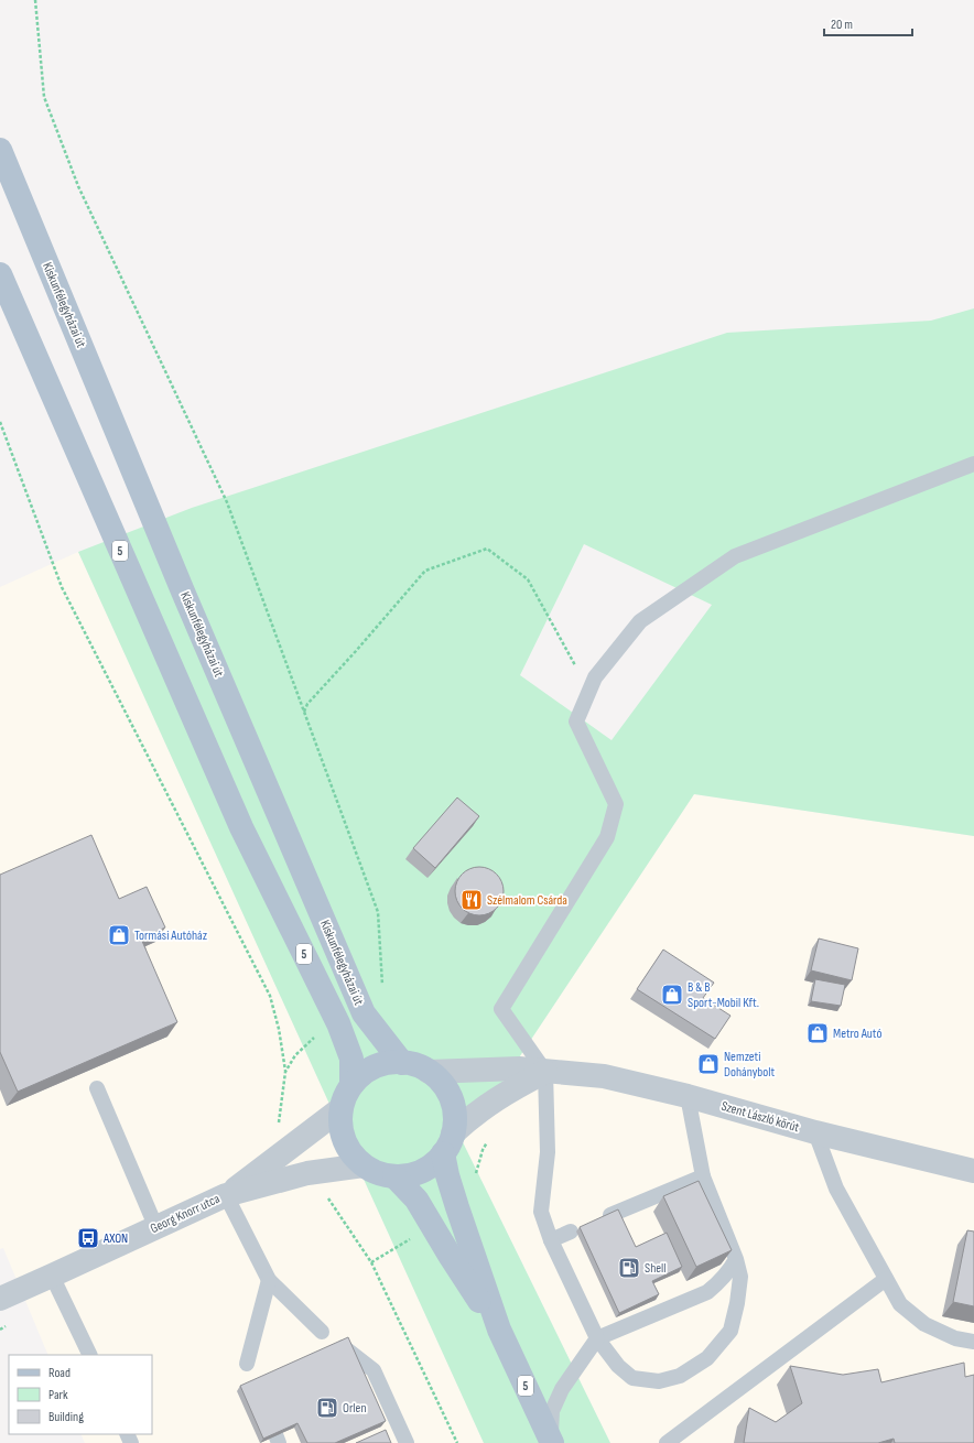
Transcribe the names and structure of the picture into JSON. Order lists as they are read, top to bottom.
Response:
{
  "streets": {
    "main road": ["Kiskunfélegyházai út", "5"],
    "street": ["Szent László körút", "Georg Knorr utca"]
  },
  "crossings": [
    ["Kiskunfélegyházai út", "5"],
    ["Kiskunfélegyházai út", "Szent László körút"],
    ["Kiskunfélegyházai út", "Georg Knorr utca"],
    ["5", "Szent László körút"],
    ["5", "Georg Knorr utca"],
    ["Szent László körút", "Georg Knorr utca"]
  ],
  "places": {
    "restaurant": ["Szélmalom Csárda"],
    "shop": [
      "Tormási Autóház",
      "B & B Sport-Mobil Kft.",
      "Metro Autó",
      "Nemzeti Dohánybolt"
    ],
    "bus stop": ["AXON"],
    "fuel station": ["Shell", "Orlen"]
  },
  "legend": ["Road", "Park", "Building"],
  "scale_bar": "20 m"
}
